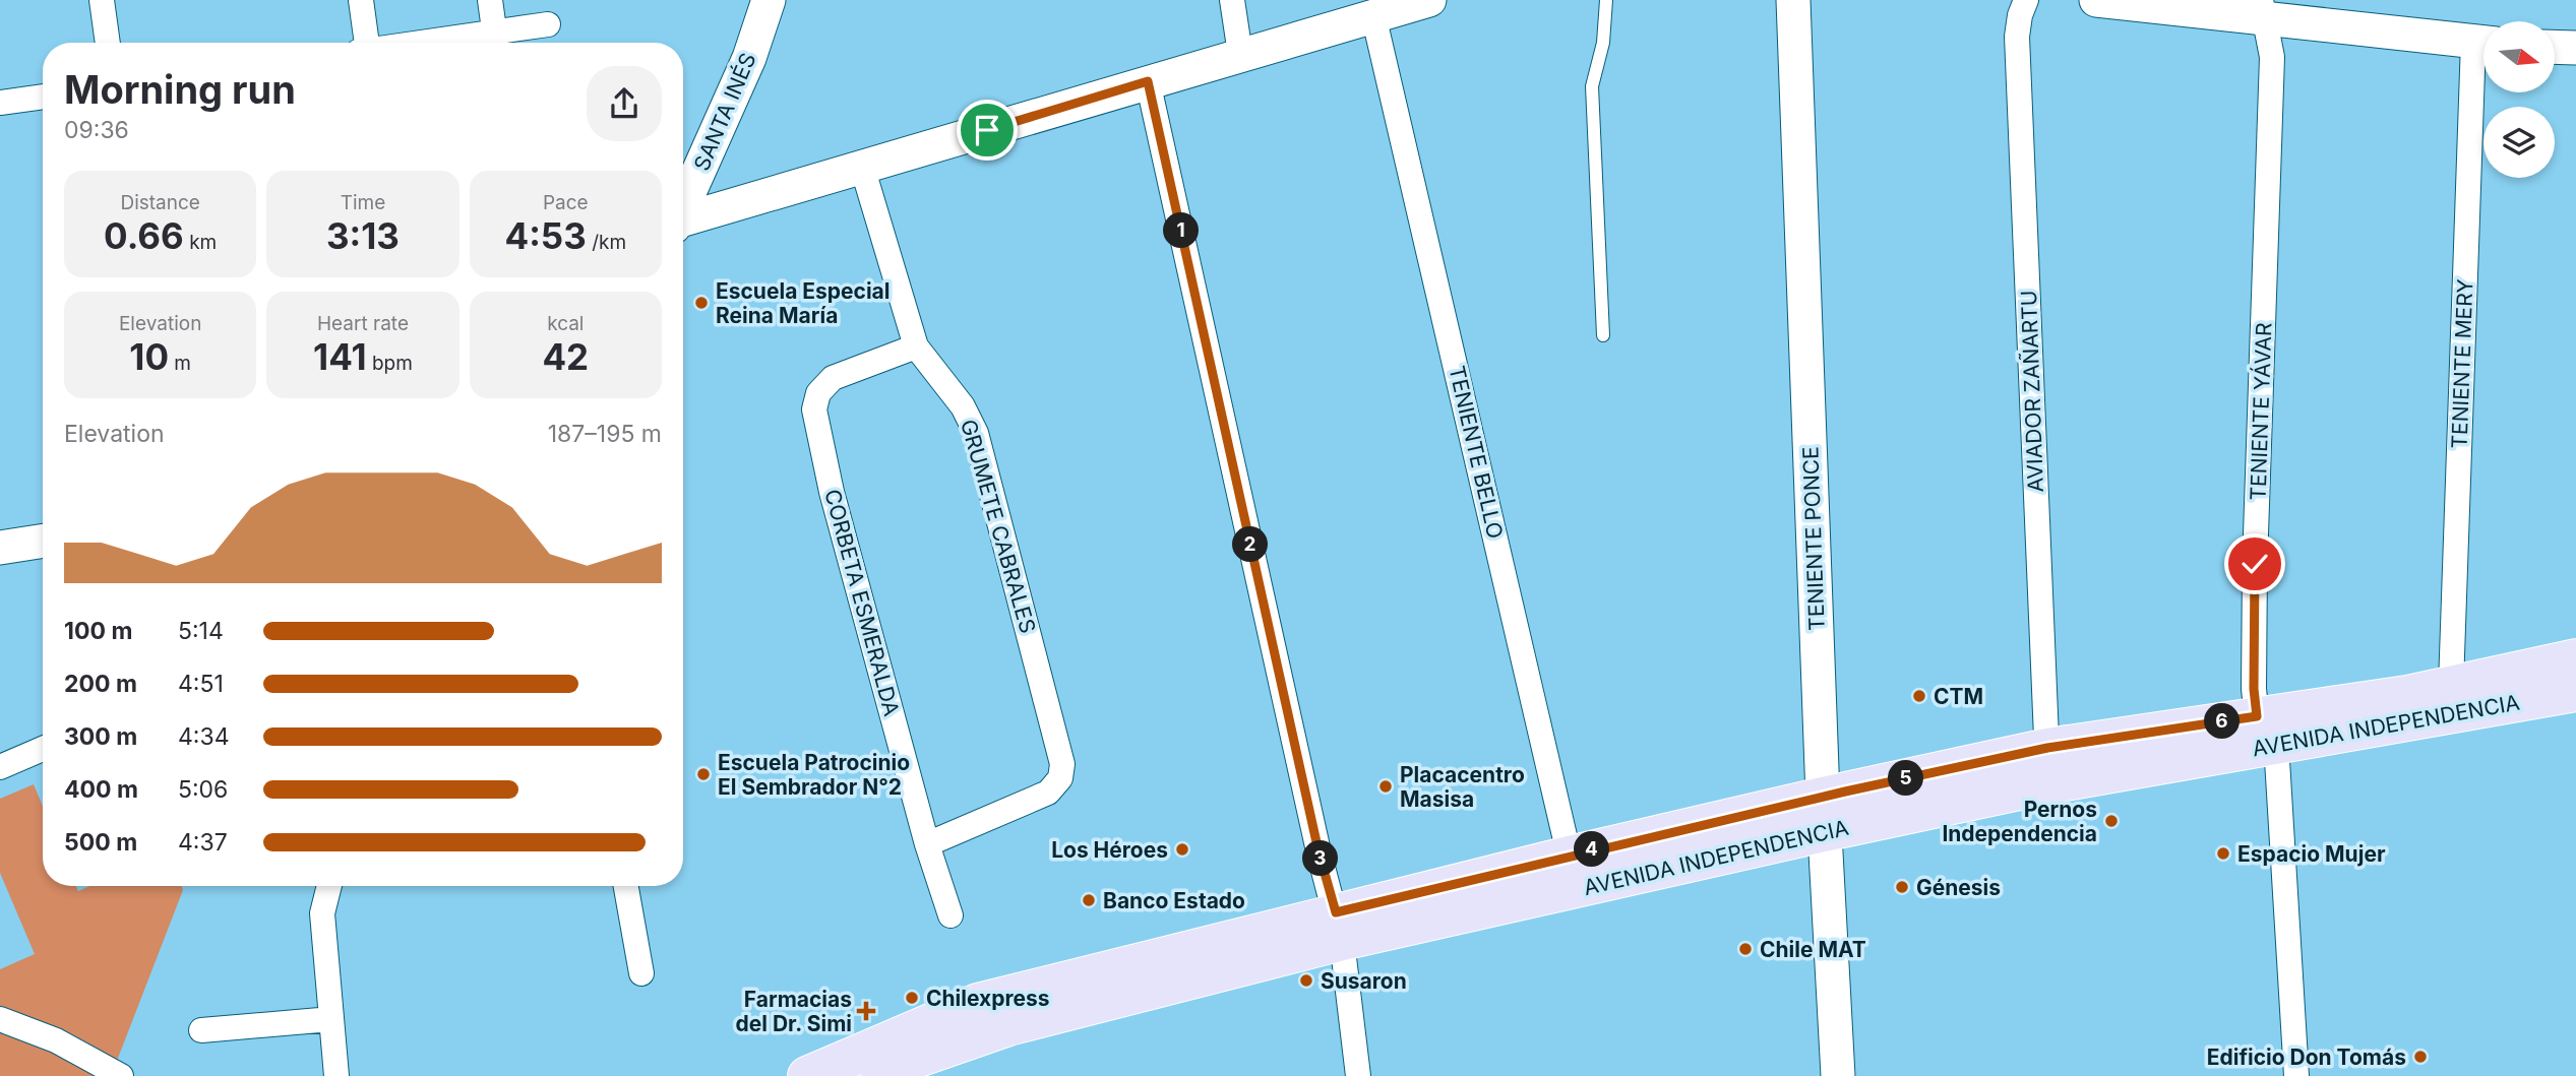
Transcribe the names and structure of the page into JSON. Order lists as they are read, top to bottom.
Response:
{
  "streets": {
    "main road": ["AVENIDA INDEPENDENCIA"],
    "street": [
      "SANTA INÉS",
      "TENIENTE MERY",
      "AVIADOR ZAÑARTU",
      "TENIENTE YÁVAR",
      "TENIENTE BELLO",
      "GRUMETE CABRALES",
      "TENIENTE PONCE",
      "CORBETA ESMERALDA"
    ]
  },
  "crossings": [
    ["TENIENTE MERY", "AVENIDA INDEPENDENCIA"],
    ["AVIADOR ZAÑARTU", "AVENIDA INDEPENDENCIA"],
    ["TENIENTE YÁVAR", "AVENIDA INDEPENDENCIA"],
    ["TENIENTE BELLO", "AVENIDA INDEPENDENCIA"],
    ["GRUMETE CABRALES", "CORBETA ESMERALDA"],
    ["TENIENTE PONCE", "AVENIDA INDEPENDENCIA"]
  ],
  "places": {
    "other": [
      "Escuela Especial Reina María",
      "CTM",
      "Escuela Patrocinio El Sembrador N°2",
      "Placacentro Masisa",
      "Pernos Independencia",
      "Los Héroes",
      "Espacio Mujer",
      "Génesis",
      "Banco Estado",
      "Chile MAT",
      "Susaron",
      "Chilexpress",
      "Edificio Don Tomás"
    ],
    "health": ["Farmacias del Dr. Simi"]
  },
  "north": "right",
  "page": {
    "heading": ["Morning run", "09:36"],
    "stats": [
      ["Distance", "0.66 km"],
      ["Time", "3:13"],
      ["Pace", "4:53 /km"],
      ["Elevation", "10 m"],
      ["Heart rate", "141 bpm"],
      ["kcal", "42"]
    ],
    "pins": [
      "1",
      "2",
      "6",
      "5",
      "4",
      "3"
    ],
    "chart": ["Elevation", "187–195 m"],
    "list": [
      {
        "name": "100 m",
        "note": "5:14"
      },
      {
        "name": "200 m",
        "note": "4:51"
      },
      {
        "name": "300 m",
        "note": "4:34"
      },
      {
        "name": "400 m",
        "note": "5:06"
      },
      {
        "name": "500 m",
        "note": "4:37"
      }
    ]
  }
}
